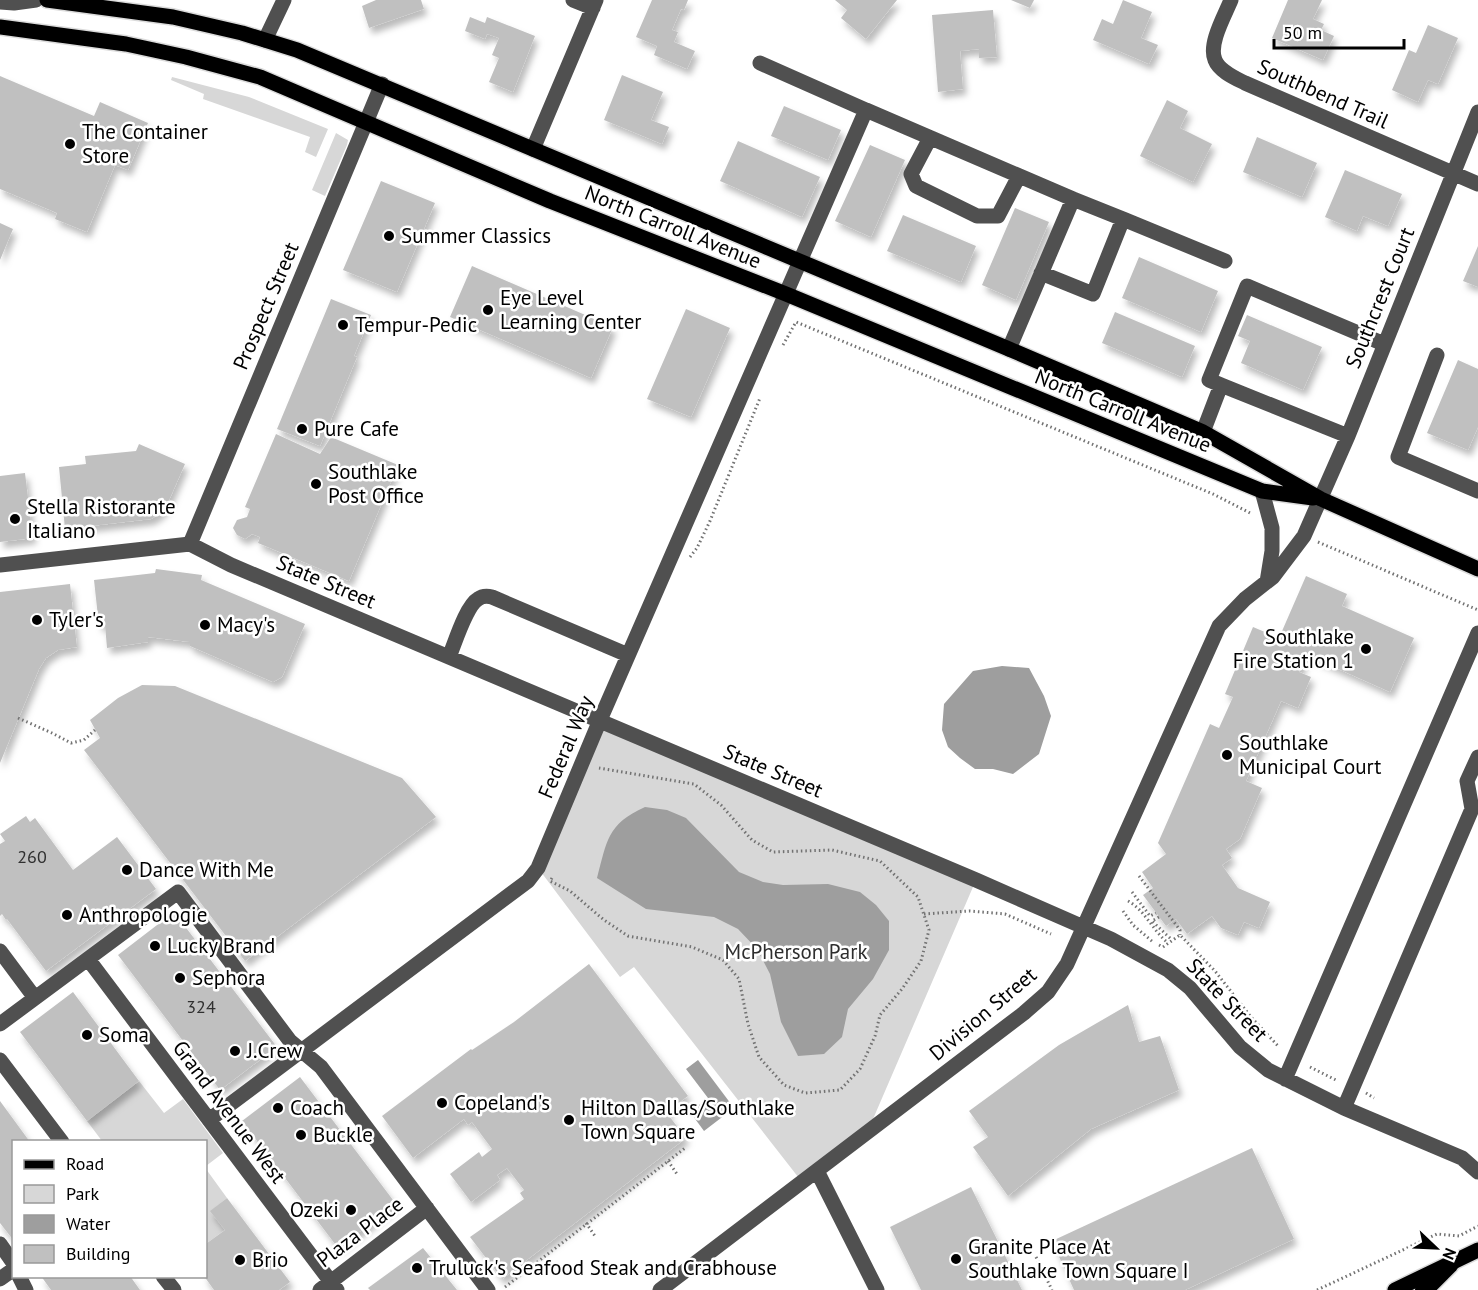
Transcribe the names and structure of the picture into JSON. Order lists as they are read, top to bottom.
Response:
{
  "streets": {
    "main road": ["North Carroll Avenue"],
    "street": [
      "Southbend Trail",
      "Southcrest Court",
      "Prospect Street",
      "State Street",
      "Federal Way",
      "Division Street",
      "Grand Avenue West",
      "Plaza Place"
    ]
  },
  "crossings": [
    ["Southbend Trail", "Southcrest Court"],
    ["North Carroll Avenue", "Southcrest Court"],
    ["North Carroll Avenue", "Prospect Street"],
    ["North Carroll Avenue", "Federal Way"],
    ["North Carroll Avenue", "Division Street"],
    ["Southcrest Court", "Division Street"],
    ["Prospect Street", "State Street"],
    ["State Street", "Federal Way"],
    ["State Street", "Division Street"],
    ["Federal Way", "Grand Avenue West"],
    ["Grand Avenue West", "Plaza Place"]
  ],
  "parks": ["McPherson Park"],
  "places": [
    "The Container Store",
    "Summer Classics",
    "Eye Level Learning Center",
    "Tempur-Pedic",
    "Pure Cafe",
    "Southlake Post Office",
    "Stella Ristorante Italiano",
    "Tyler's",
    "Macy's",
    "Southlake Fire Station 1",
    "Southlake Municipal Court",
    "Dance With Me",
    "Anthropologie",
    "Lucky Brand",
    "Sephora",
    "Soma",
    "J.Crew",
    "Copeland's",
    "Coach",
    "Hilton Dallas/Southlake Town Square",
    "Buckle",
    "Ozeki",
    "Granite Place At Southlake Town Square I",
    "Brio",
    "Truluck's Seafood Steak and Crabhouse"
  ],
  "house_numbers": ["260", "324"],
  "legend": [
    "Road",
    "Park",
    "Water",
    "Building"
  ],
  "scale_bar": "50 m",
  "north": "bottom right"
}
